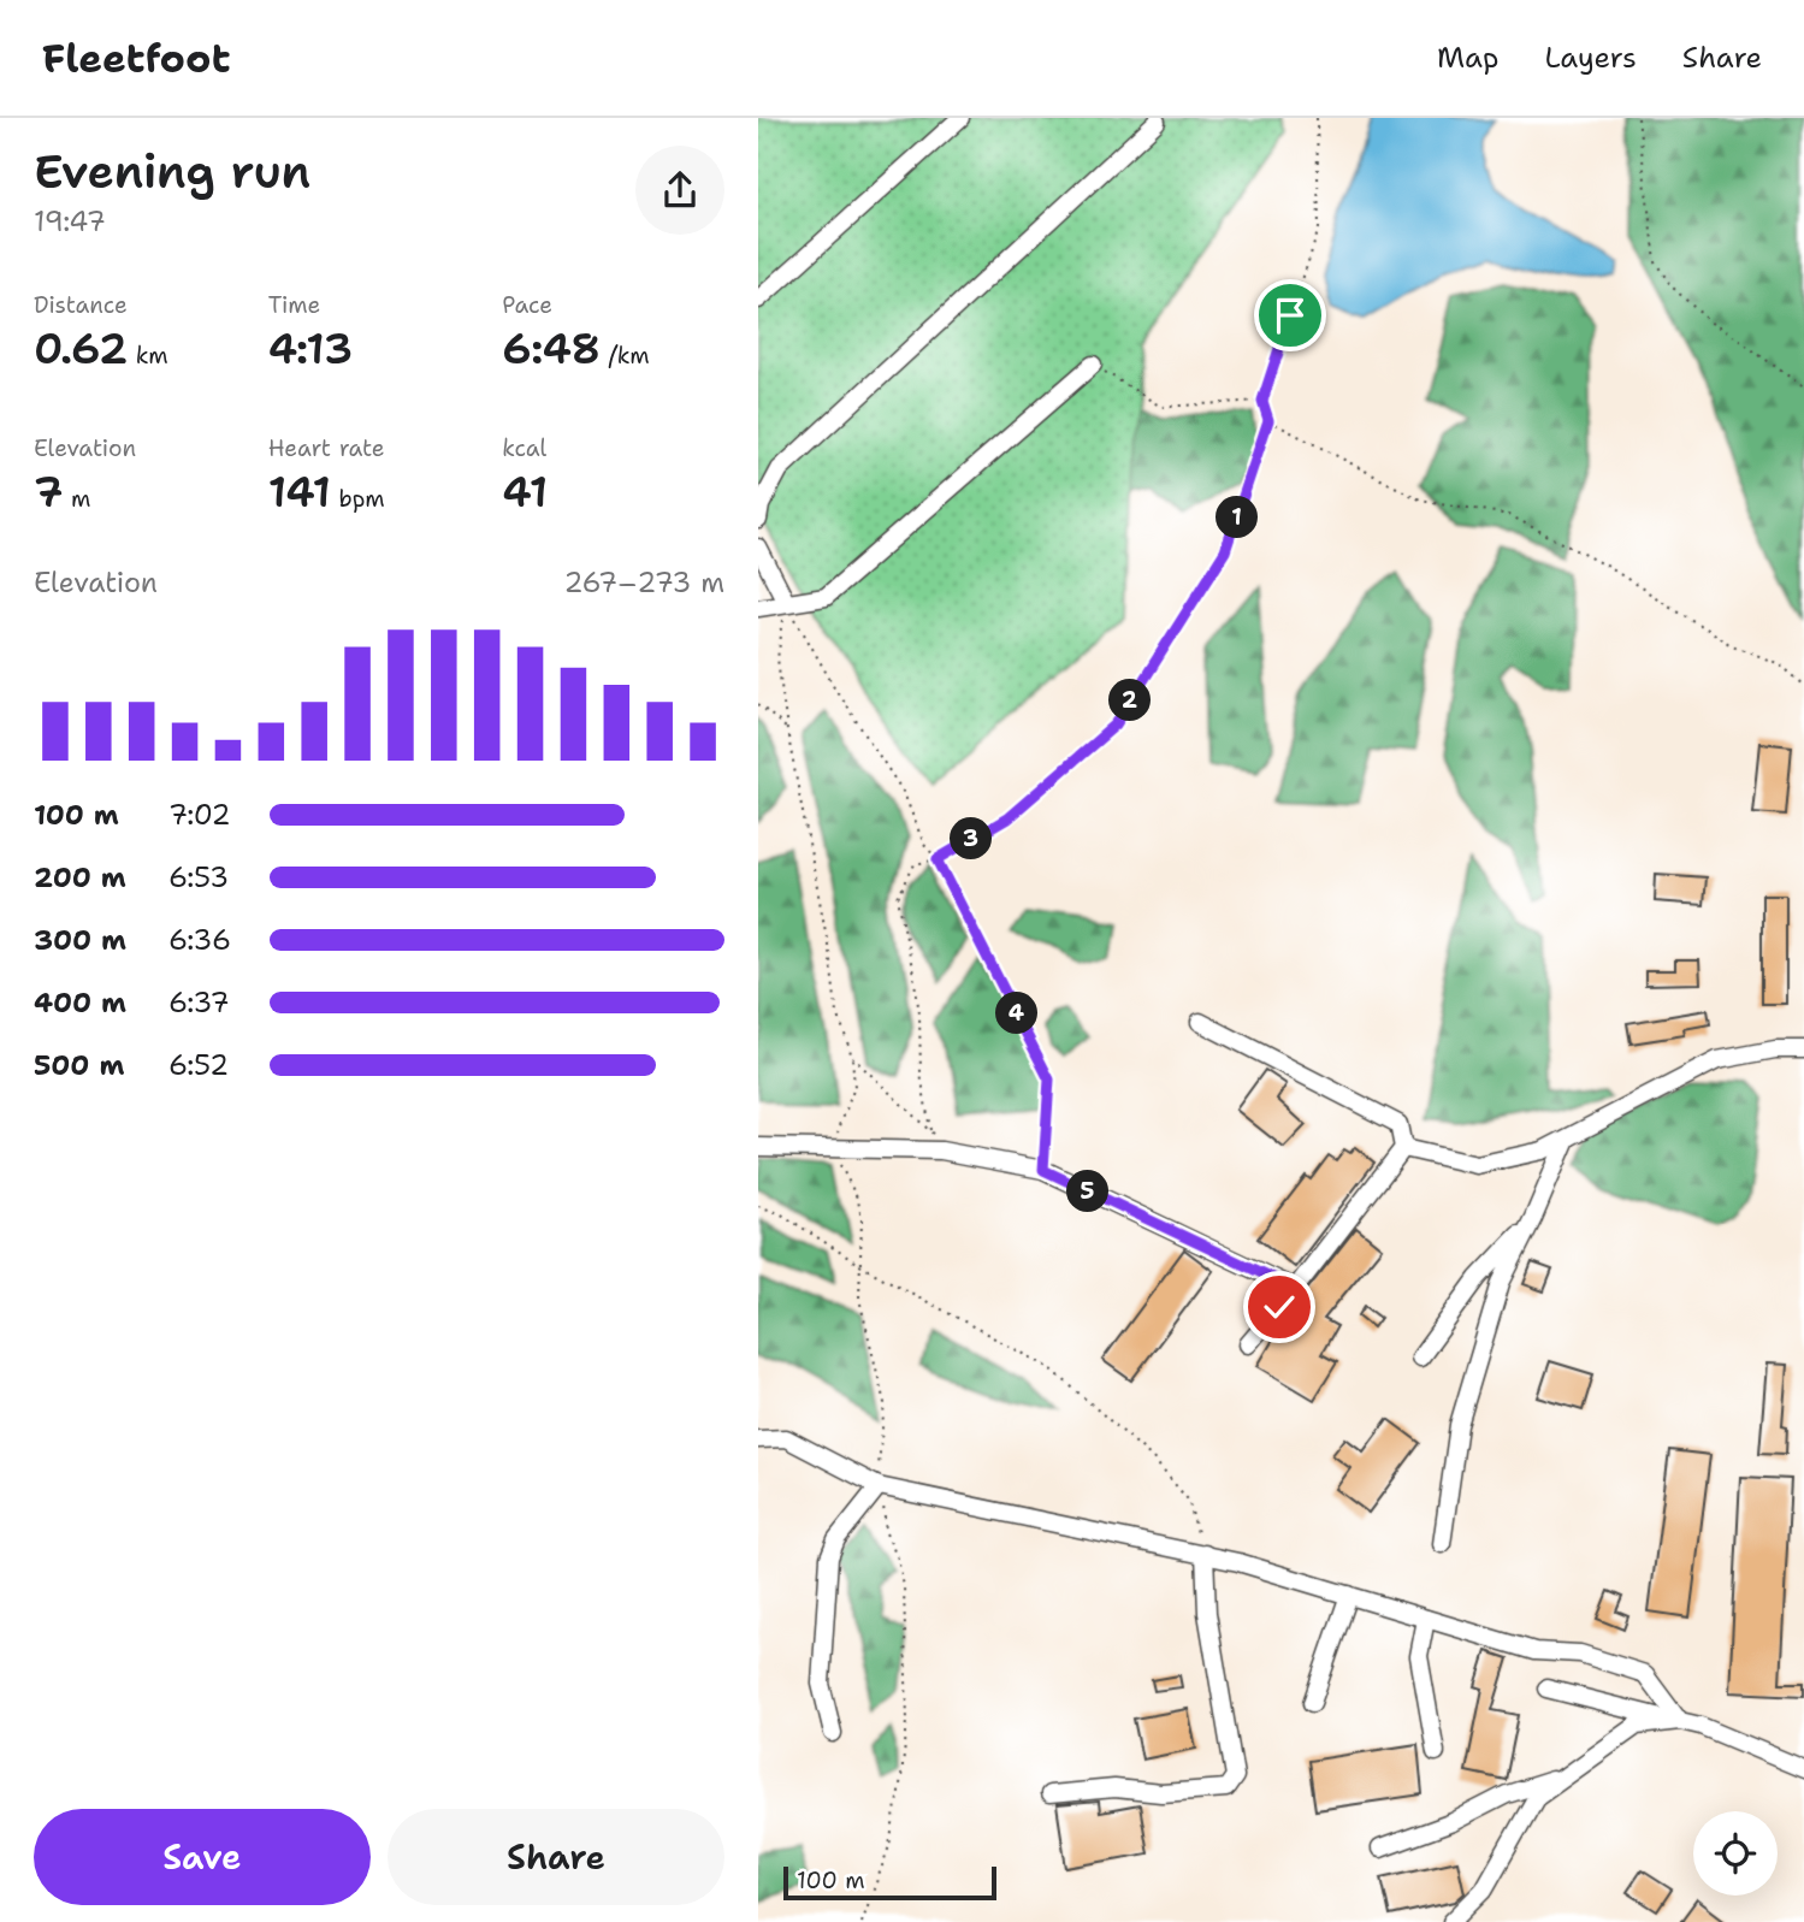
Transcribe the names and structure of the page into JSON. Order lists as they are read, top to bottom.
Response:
{
  "scale_bar": "100 m",
  "page": {
    "header": "Fleetfoot",
    "nav": ["Map", "Layers", "Share"],
    "heading": ["Evening run", "19:47"],
    "stats": [
      ["Distance", "0.62 km"],
      ["Time", "4:13"],
      ["Pace", "6:48 /km"],
      ["Elevation", "7 m"],
      ["Heart rate", "141 bpm"],
      ["kcal", "41"]
    ],
    "pins": [
      "1",
      "2",
      "3",
      "4",
      "5"
    ],
    "chart": ["Elevation", "267–273 m"],
    "list": [
      {
        "name": "100 m",
        "note": "7:02"
      },
      {
        "name": "200 m",
        "note": "6:53"
      },
      {
        "name": "300 m",
        "note": "6:36"
      },
      {
        "name": "400 m",
        "note": "6:37"
      },
      {
        "name": "500 m",
        "note": "6:52"
      }
    ],
    "buttons": ["Save", "Share"],
    "scale": "100 m"
  }
}
